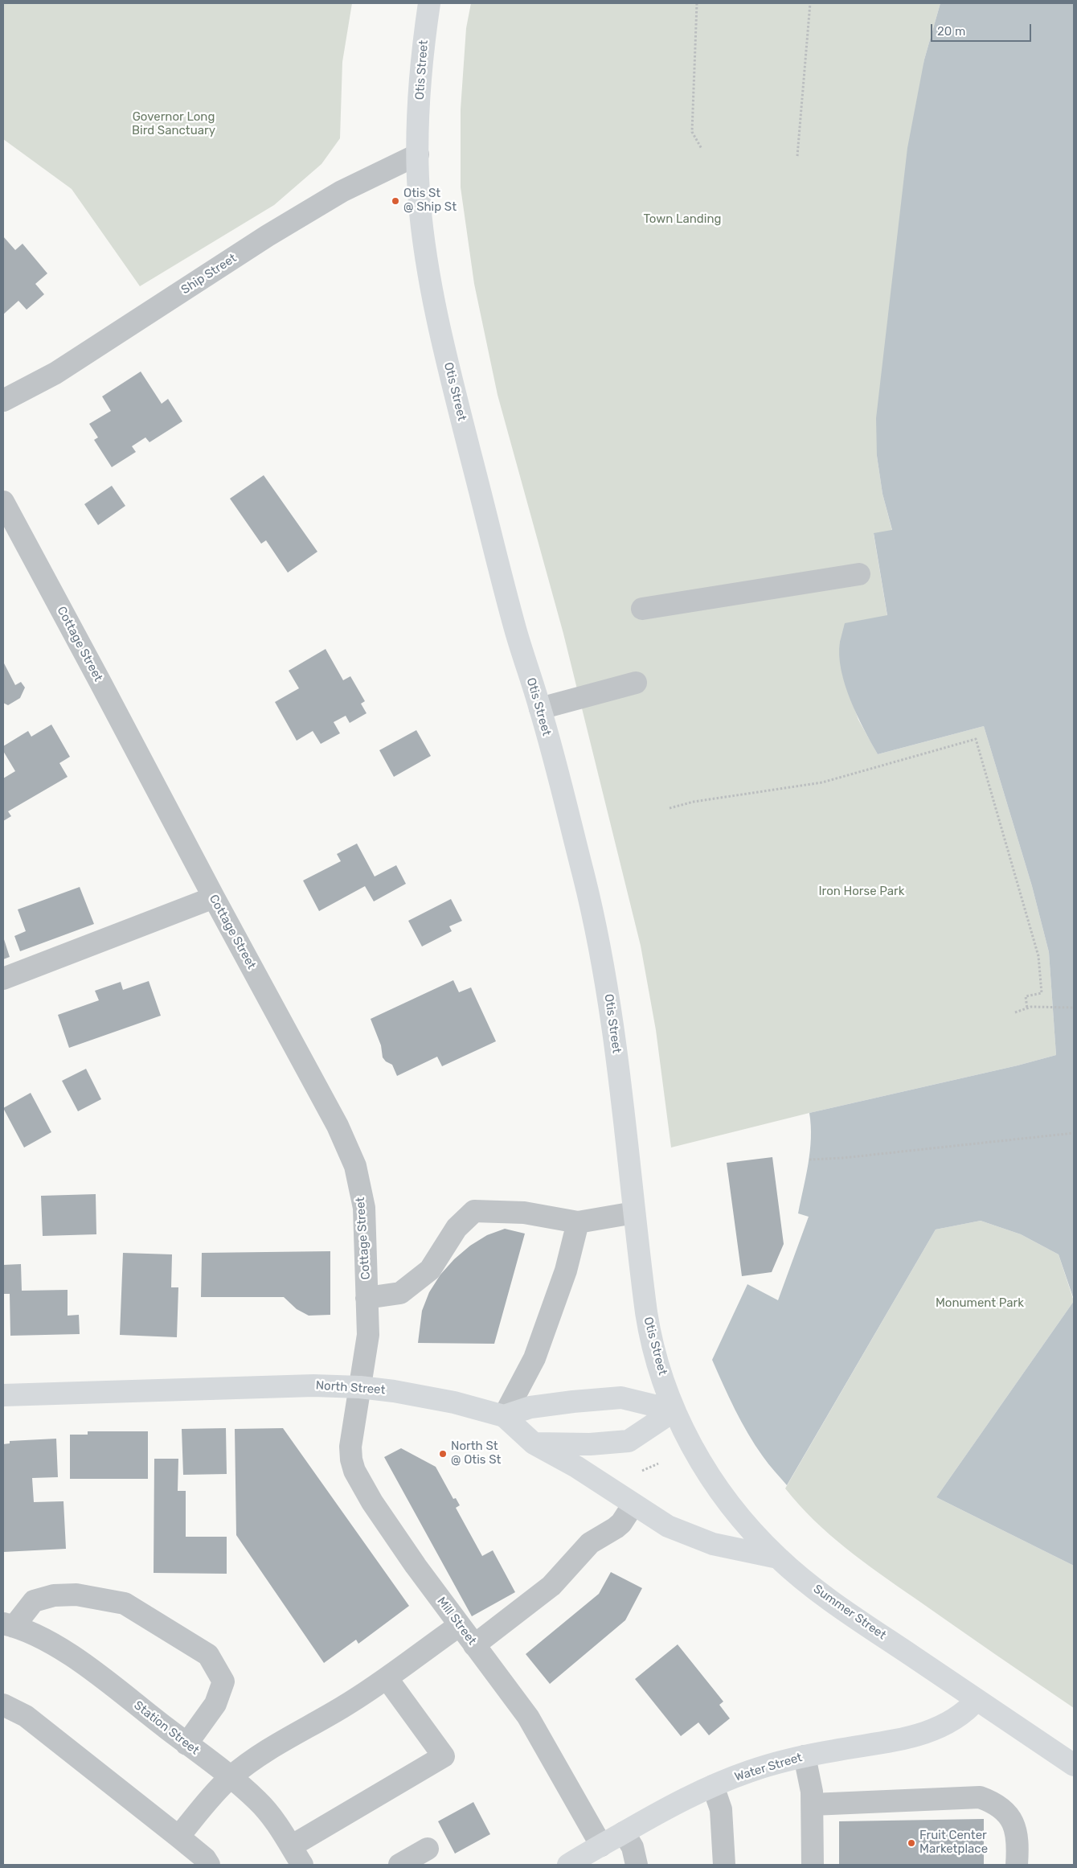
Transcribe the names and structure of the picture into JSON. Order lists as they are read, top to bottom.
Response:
{
  "streets": {
    "main road": [
      "Otis Street",
      "North Street",
      "Summer Street",
      "Water Street"
    ],
    "street": [
      "Ship Street",
      "Cottage Street",
      "Mill Street",
      "Station Street"
    ]
  },
  "crossings": [
    ["Otis Street", "Ship Street"],
    ["Otis Street", "Summer Street"],
    ["Cottage Street", "North Street"],
    ["Cottage Street", "Mill Street"],
    ["North Street", "Summer Street"],
    ["North Street", "Mill Street"],
    ["Summer Street", "Water Street"],
    ["Mill Street", "Water Street"]
  ],
  "parks": [
    "Governor Long Bird Sanctuary",
    "Town Landing",
    "Iron Horse Park",
    "Monument Park"
  ],
  "places": ["Otis St @ Ship St", "North St @ Otis St", "Fruit Center Marketplace"],
  "scale_bar": "20 m"
}
